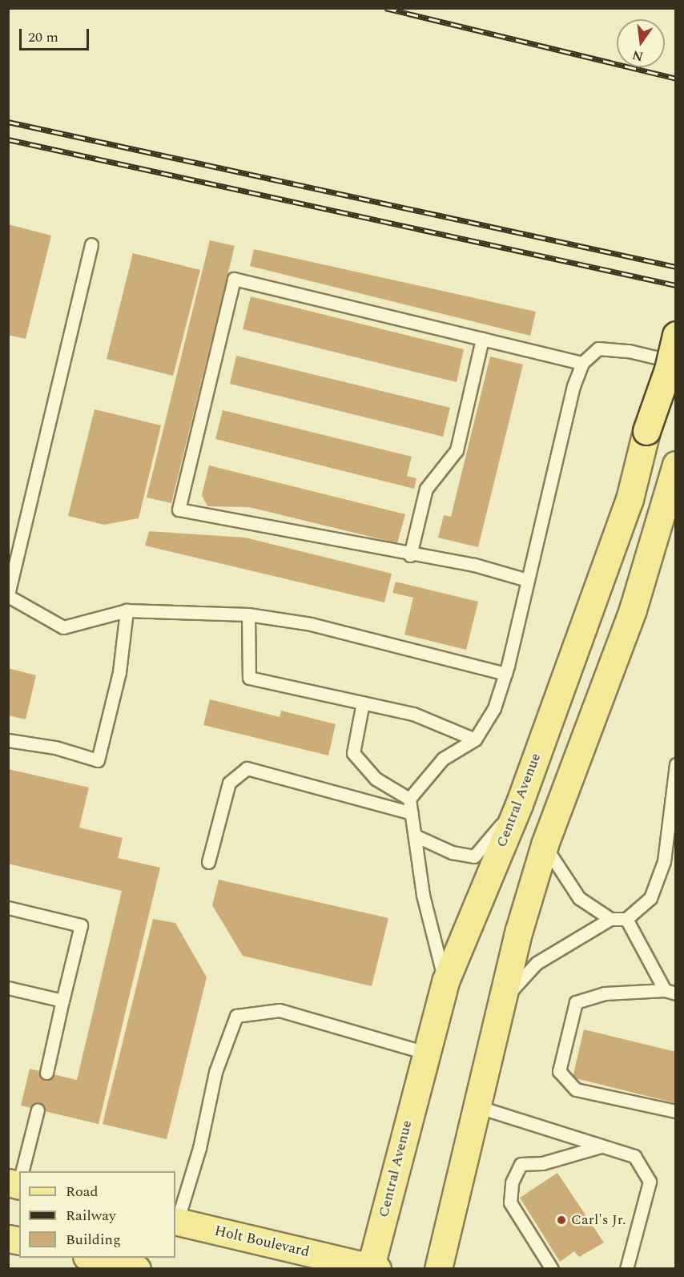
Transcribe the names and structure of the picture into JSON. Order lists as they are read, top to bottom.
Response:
{
  "streets": {
    "main road": ["Central Avenue", "Holt Boulevard"]
  },
  "crossings": [
    ["Central Avenue", "Holt Boulevard"]
  ],
  "places": ["Carl's Jr."],
  "legend": ["Road", "Railway", "Building"],
  "scale_bar": "20 m",
  "north": "bottom"
}
